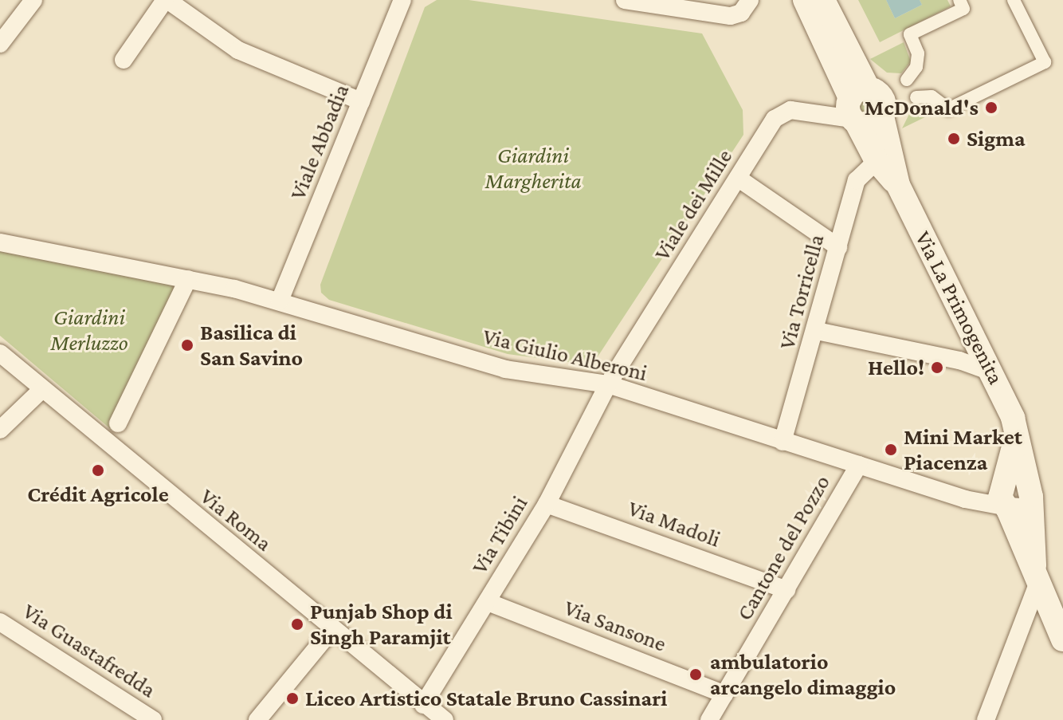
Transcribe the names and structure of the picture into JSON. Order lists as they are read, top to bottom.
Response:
{
  "streets": {
    "main road": ["Via La Primogenita"],
    "street": [
      "Viale Abbadia",
      "Viale dei Mille",
      "Via Torricella",
      "Via Giulio Alberoni",
      "Via Roma",
      "Via Madoli",
      "Via Tibini",
      "Cantone del Pozzo",
      "Via Sansone",
      "Via Guastafredda"
    ]
  },
  "crossings": [
    ["Viale Abbadia", "Via Giulio Alberoni"],
    ["Viale dei Mille", "Via La Primogenita"],
    ["Viale dei Mille", "Via Giulio Alberoni"],
    ["Viale dei Mille", "Via Tibini"],
    ["Via Torricella", "Via La Primogenita"],
    ["Via Torricella", "Via Giulio Alberoni"],
    ["Via La Primogenita", "Via Giulio Alberoni"],
    ["Via Giulio Alberoni", "Via Tibini"],
    ["Via Giulio Alberoni", "Cantone del Pozzo"],
    ["Via Roma", "Via Tibini"],
    ["Via Madoli", "Via Tibini"],
    ["Via Madoli", "Cantone del Pozzo"],
    ["Via Tibini", "Via Sansone"],
    ["Cantone del Pozzo", "Via Sansone"]
  ],
  "parks": ["Giardini Margherita", "Giardini Merluzzo"],
  "places": [
    "McDonald's",
    "Sigma",
    "Basilica di San Savino",
    "Hello!",
    "Mini Market Piacenza",
    "Crédit Agricole",
    "Punjab Shop di Singh Paramjit",
    "ambulatorio arcangelo dimaggio",
    "Liceo Artistico Statale Bruno Cassinari"
  ]
}
